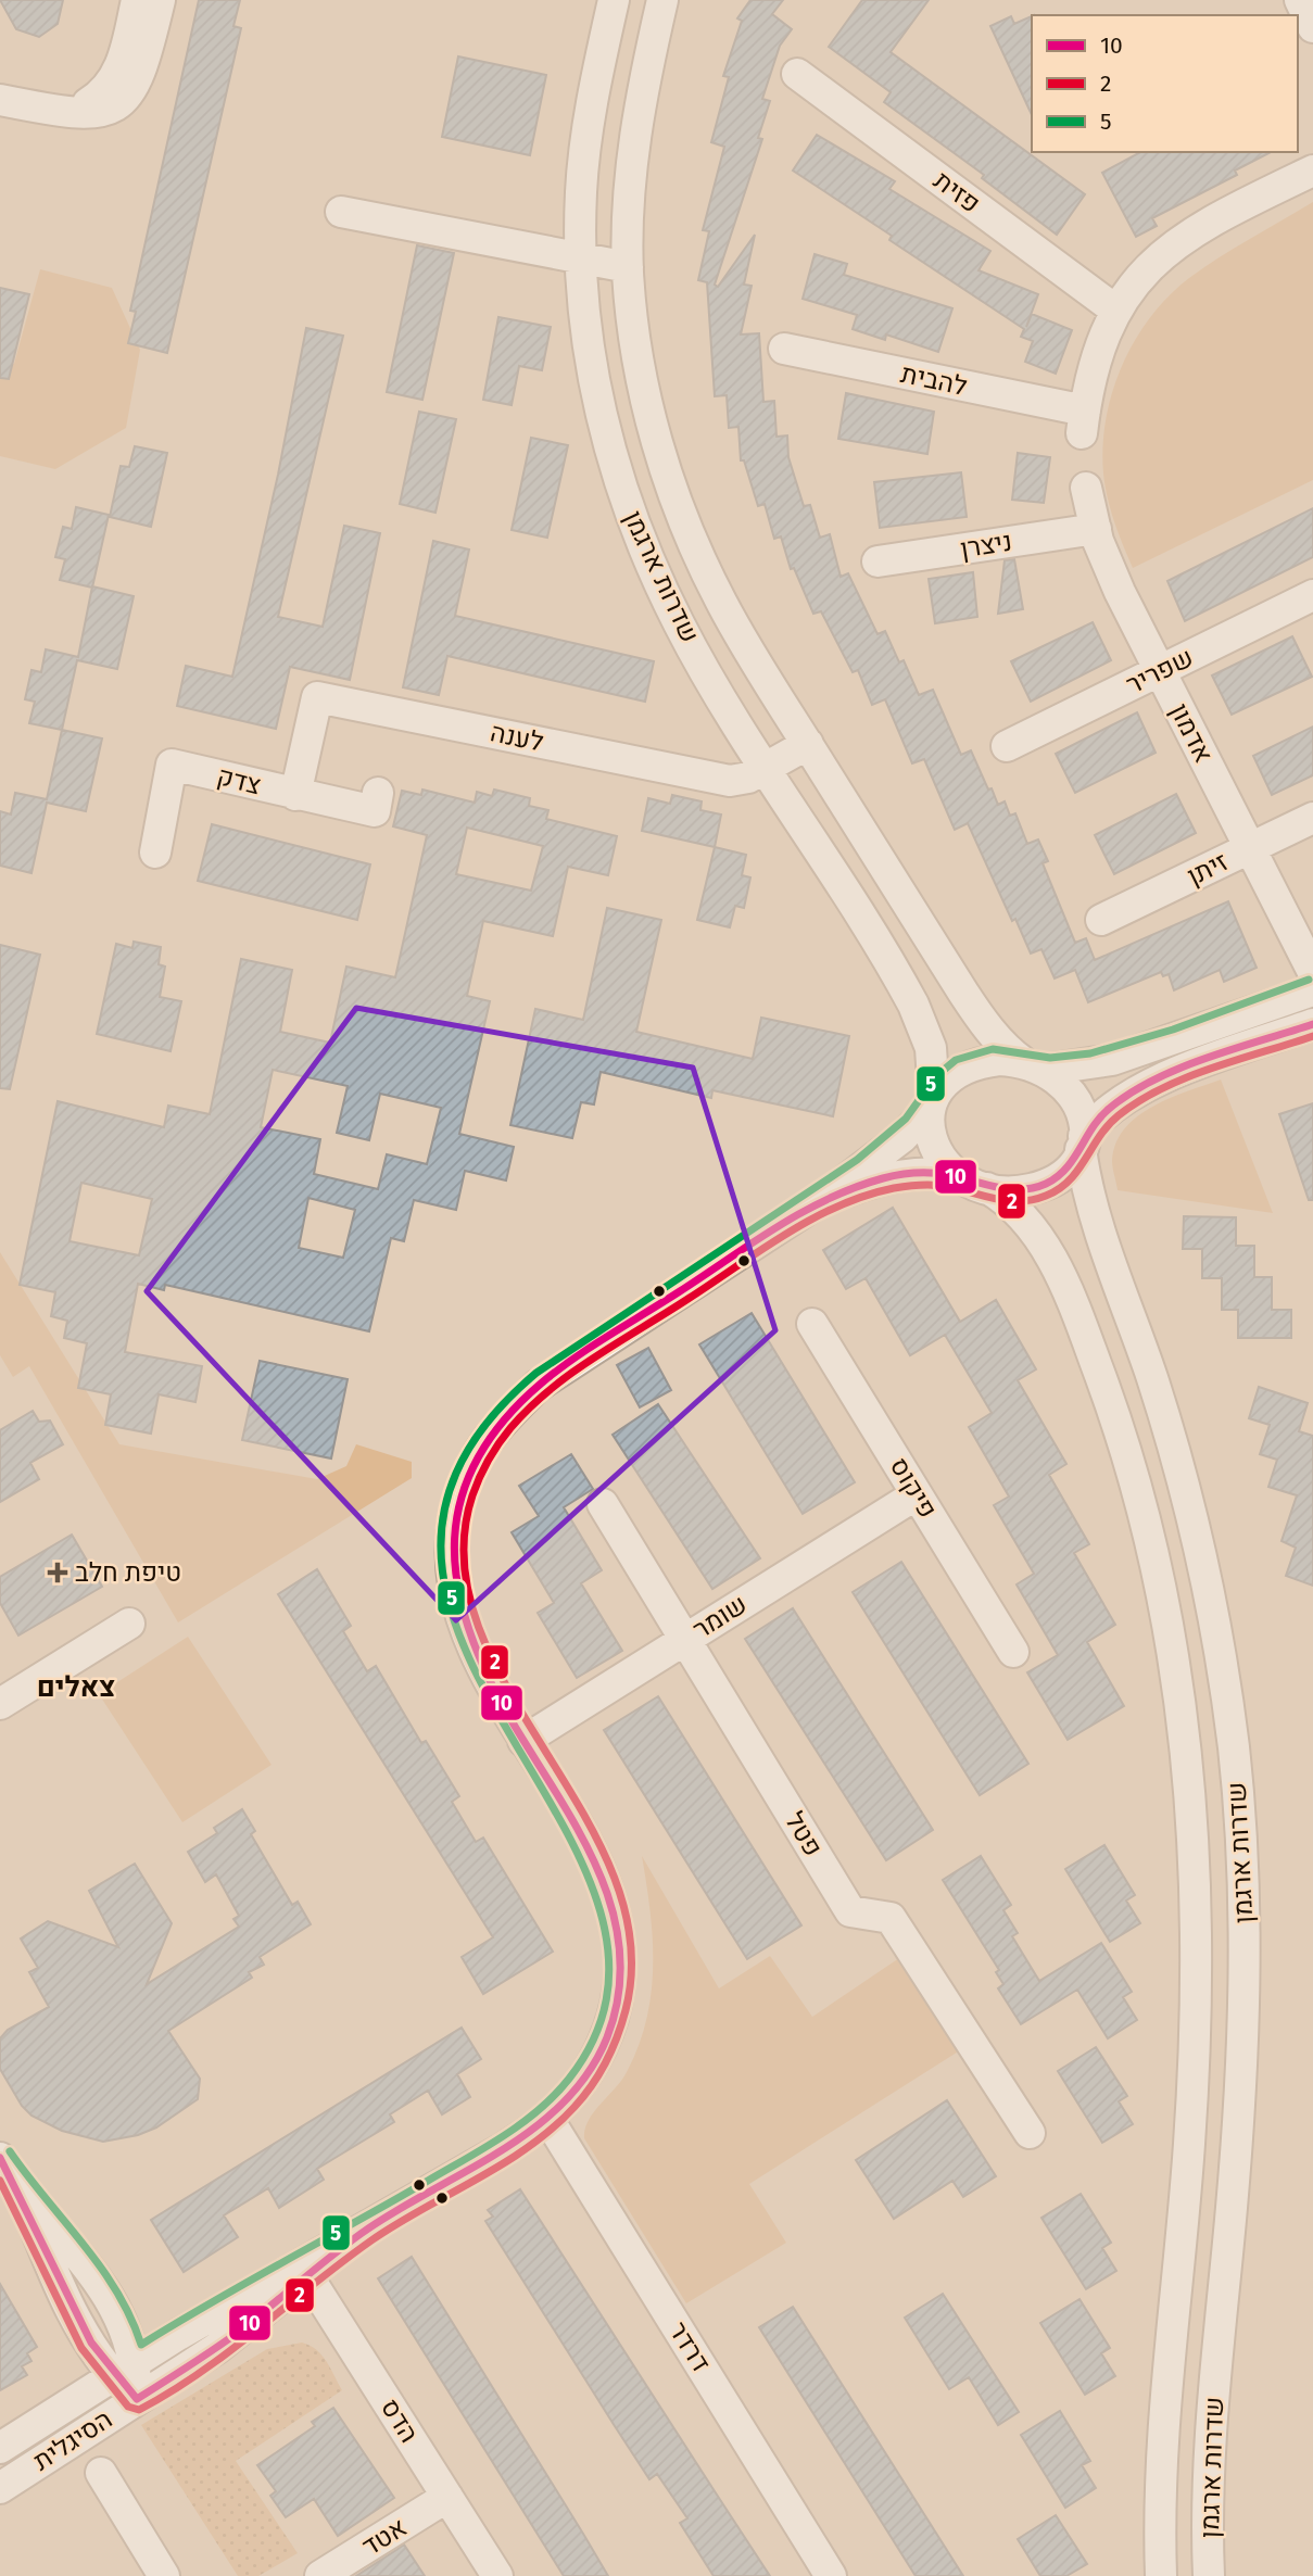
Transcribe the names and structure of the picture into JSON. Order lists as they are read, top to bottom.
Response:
{
  "streets": {
    "street": [
      "פזית",
      "להבית",
      "ניצרן",
      "שדרות ארגמן",
      "שפריר",
      "אדמון",
      "לענה",
      "צדק",
      "זיתן",
      "פיקוס",
      "שומר",
      "פטל",
      "דרדר",
      "הדס",
      "הסיגלית",
      "אטד"
    ]
  },
  "crossings": [
    ["פזית", "להבית"],
    ["ניצרן", "אדמון"],
    ["שדרות ארגמן", "לענה"],
    ["שפריר", "אדמון"],
    ["אדמון", "זיתן"],
    ["לענה", "צדק"],
    ["פיקוס", "שומר"],
    ["שומר", "פטל"],
    ["שומר", "הסיגלית"],
    ["דרדר", "הסיגלית"],
    ["הדס", "הסיגלית"],
    ["הדס", "אטד"]
  ],
  "districts": ["צאלים"],
  "places": {
    "health": ["טיפת חלב"]
  },
  "lines": ["transit line 5", "transit line 10", "transit line 2"],
  "legend": ["10", "2", "5"]
}
